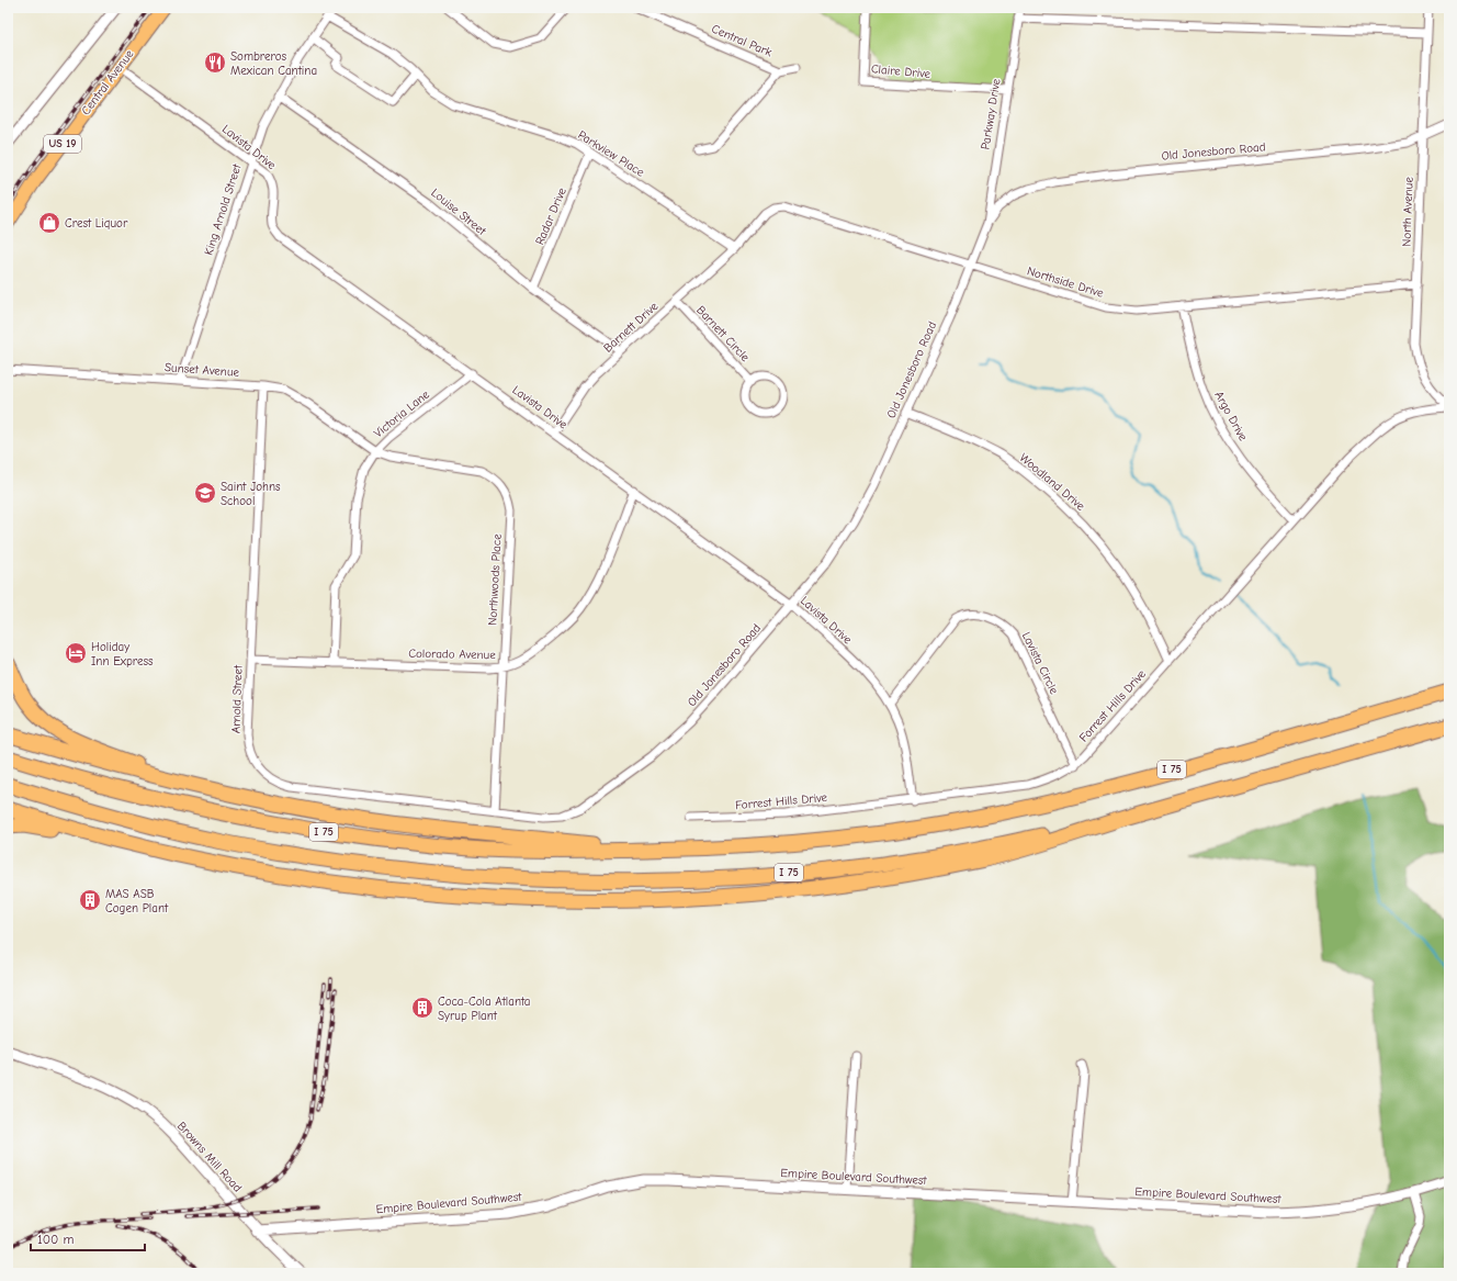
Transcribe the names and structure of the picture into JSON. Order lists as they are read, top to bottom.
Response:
{
  "streets": {
    "highway": ["I 75"],
    "main road": ["Central Avenue", "US 19"],
    "street": [
      "Central Park",
      "Claire Drive",
      "Parkway Drive",
      "Lavista Drive",
      "Old Jonesboro Road",
      "Parkview Place",
      "King Arnold Street",
      "Louise Street",
      "North Avenue",
      "Radar Drive",
      "Northside Drive",
      "Barnett Drive",
      "Barnett Circle",
      "Sunset Avenue",
      "Victoria Lane",
      "Argo Drive",
      "Woodland Drive",
      "Northwoods Place",
      "Colorado Avenue",
      "Lavista Circle",
      "Arnold Street",
      "Forrest Hills Drive",
      "Browns Mill Road",
      "Empire Boulevard Southwest"
    ]
  },
  "crossings": [
    ["Claire Drive", "Parkway Drive"],
    ["Central Avenue", "Lavista Drive"],
    ["Parkway Drive", "Old Jonesboro Road"],
    ["Lavista Drive", "Old Jonesboro Road"],
    ["Lavista Drive", "King Arnold Street"],
    ["Lavista Drive", "Barnett Drive"],
    ["Lavista Drive", "Victoria Lane"],
    ["Lavista Drive", "Colorado Avenue"],
    ["Lavista Drive", "Lavista Circle"],
    ["Lavista Drive", "Forrest Hills Drive"],
    ["Old Jonesboro Road", "North Avenue"],
    ["Old Jonesboro Road", "Northside Drive"],
    ["Old Jonesboro Road", "Woodland Drive"],
    ["Old Jonesboro Road", "Northwoods Place"],
    ["Old Jonesboro Road", "Arnold Street"],
    ["Parkview Place", "King Arnold Street"],
    ["Parkview Place", "Radar Drive"],
    ["Parkview Place", "Northside Drive"],
    ["Parkview Place", "Barnett Drive"],
    ["King Arnold Street", "Louise Street"],
    ["King Arnold Street", "Sunset Avenue"],
    ["Louise Street", "Radar Drive"],
    ["Louise Street", "Barnett Drive"],
    ["North Avenue", "Northside Drive"],
    ["North Avenue", "Forrest Hills Drive"],
    ["Northside Drive", "Barnett Drive"],
    ["Northside Drive", "Argo Drive"],
    ["Barnett Drive", "Barnett Circle"],
    ["Sunset Avenue", "Victoria Lane"],
    ["Sunset Avenue", "Northwoods Place"],
    ["Sunset Avenue", "Arnold Street"],
    ["Victoria Lane", "Northwoods Place"],
    ["Victoria Lane", "Colorado Avenue"],
    ["Argo Drive", "Forrest Hills Drive"],
    ["Woodland Drive", "Forrest Hills Drive"],
    ["Northwoods Place", "Colorado Avenue"],
    ["Northwoods Place", "Arnold Street"],
    ["Colorado Avenue", "Arnold Street"],
    ["Lavista Circle", "Forrest Hills Drive"],
    ["Browns Mill Road", "Empire Boulevard Southwest"]
  ],
  "places": {
    "restaurant": ["Sombreros Mexican Cantina"],
    "shop": ["Crest Liquor"],
    "school or university": ["Saint Johns School"],
    "hotel": ["Holiday Inn Express"],
    "building": ["MAS ASB Cogen Plant", "Coca-Cola Atlanta Syrup Plant"]
  },
  "scale_bar": "100 m"
}
